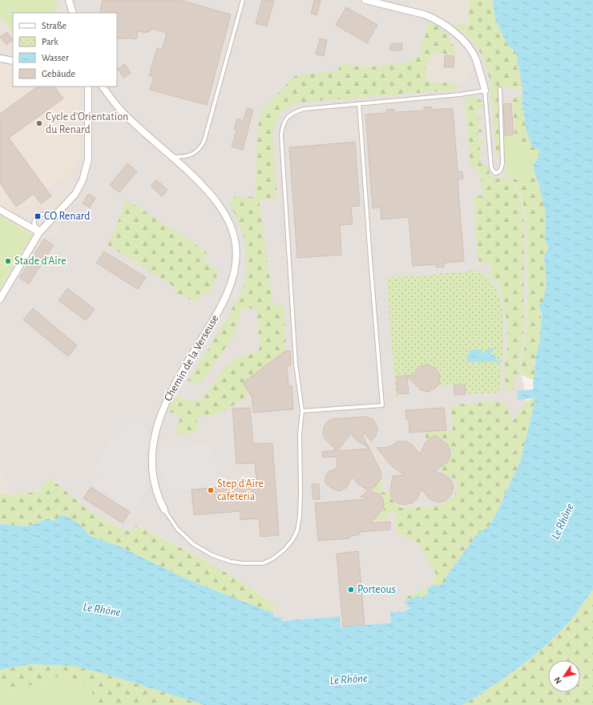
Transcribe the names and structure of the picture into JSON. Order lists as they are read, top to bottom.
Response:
{
  "streets": {
    "street": ["Chemin de la Verseuse"]
  },
  "water": ["Le Rhône"],
  "places": {
    "other": [
      "Cycle d'Orientation du Renard",
      "Stade d'Aïre",
      "Step d'Aïre cafeteria",
      "Porteous"
    ],
    "transit": ["CO Renard"]
  },
  "legend": [
    "Straße",
    "Park",
    "Wasser",
    "Gebäude"
  ],
  "north": "bottom left"
}
